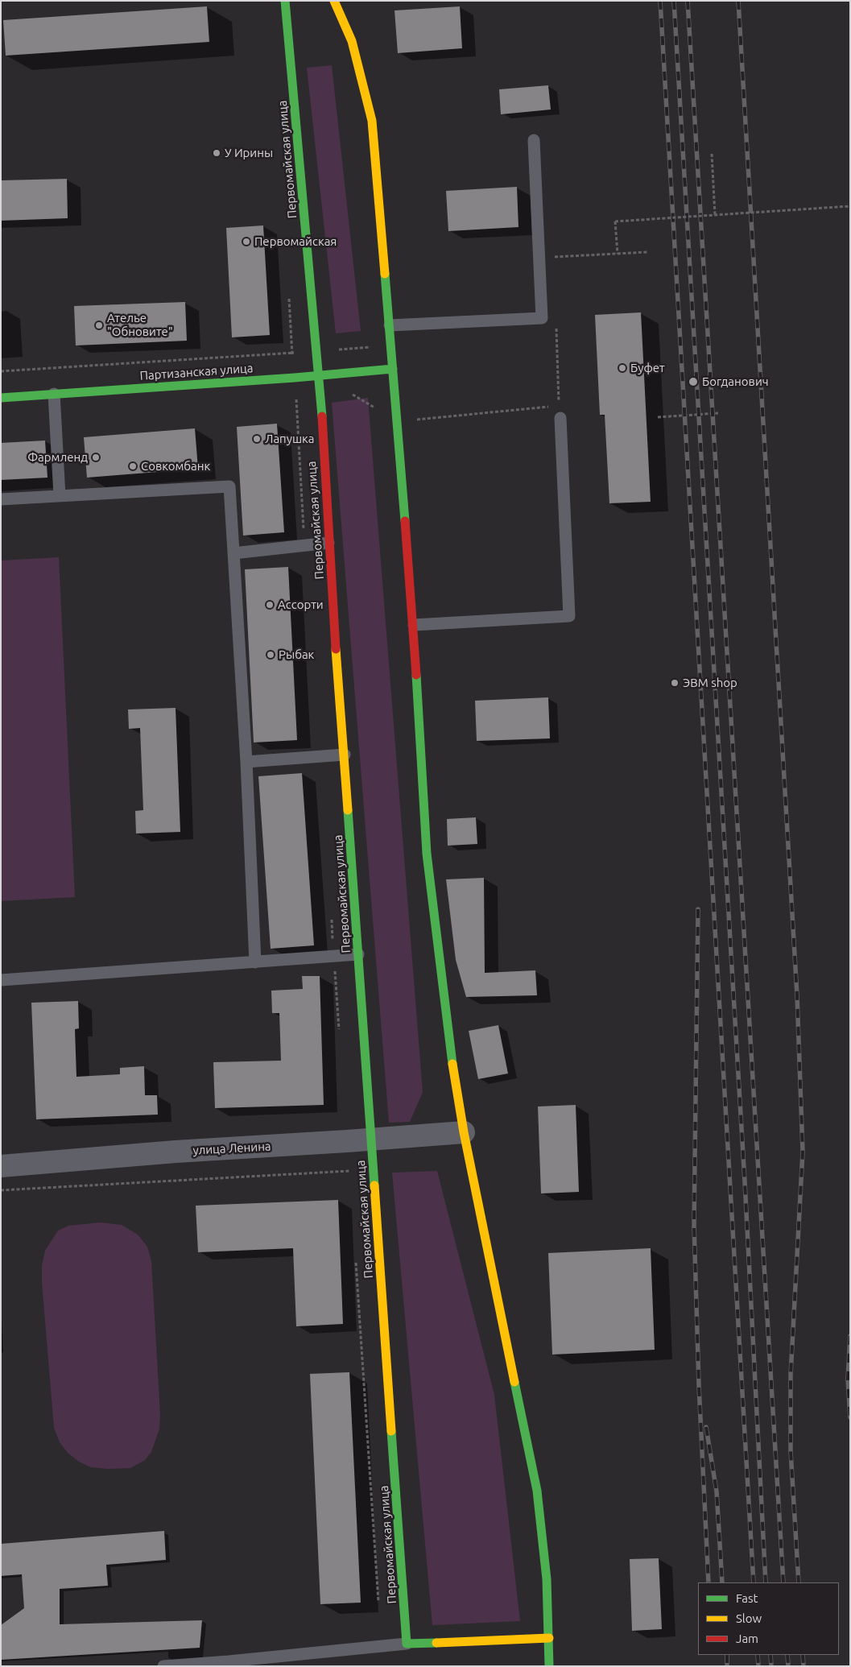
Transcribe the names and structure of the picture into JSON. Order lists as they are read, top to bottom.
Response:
{
  "streets": {
    "street": ["Первомайская улица", "Партизанская улица", "улица Ленина"]
  },
  "crossings": [
    ["Первомайская улица", "Партизанская улица"],
    ["Первомайская улица", "улица Ленина"]
  ],
  "places": [
    "У Ирины",
    "Первомайская",
    "Ателье \"Обновите\"",
    "Буфет",
    "Богданович",
    "Лапушка",
    "Фармленд",
    "Совкомбанк",
    "Ассорти",
    "Рыбак",
    "ЭВМ shop"
  ],
  "legend": ["Fast", "Slow", "Jam"]
}
